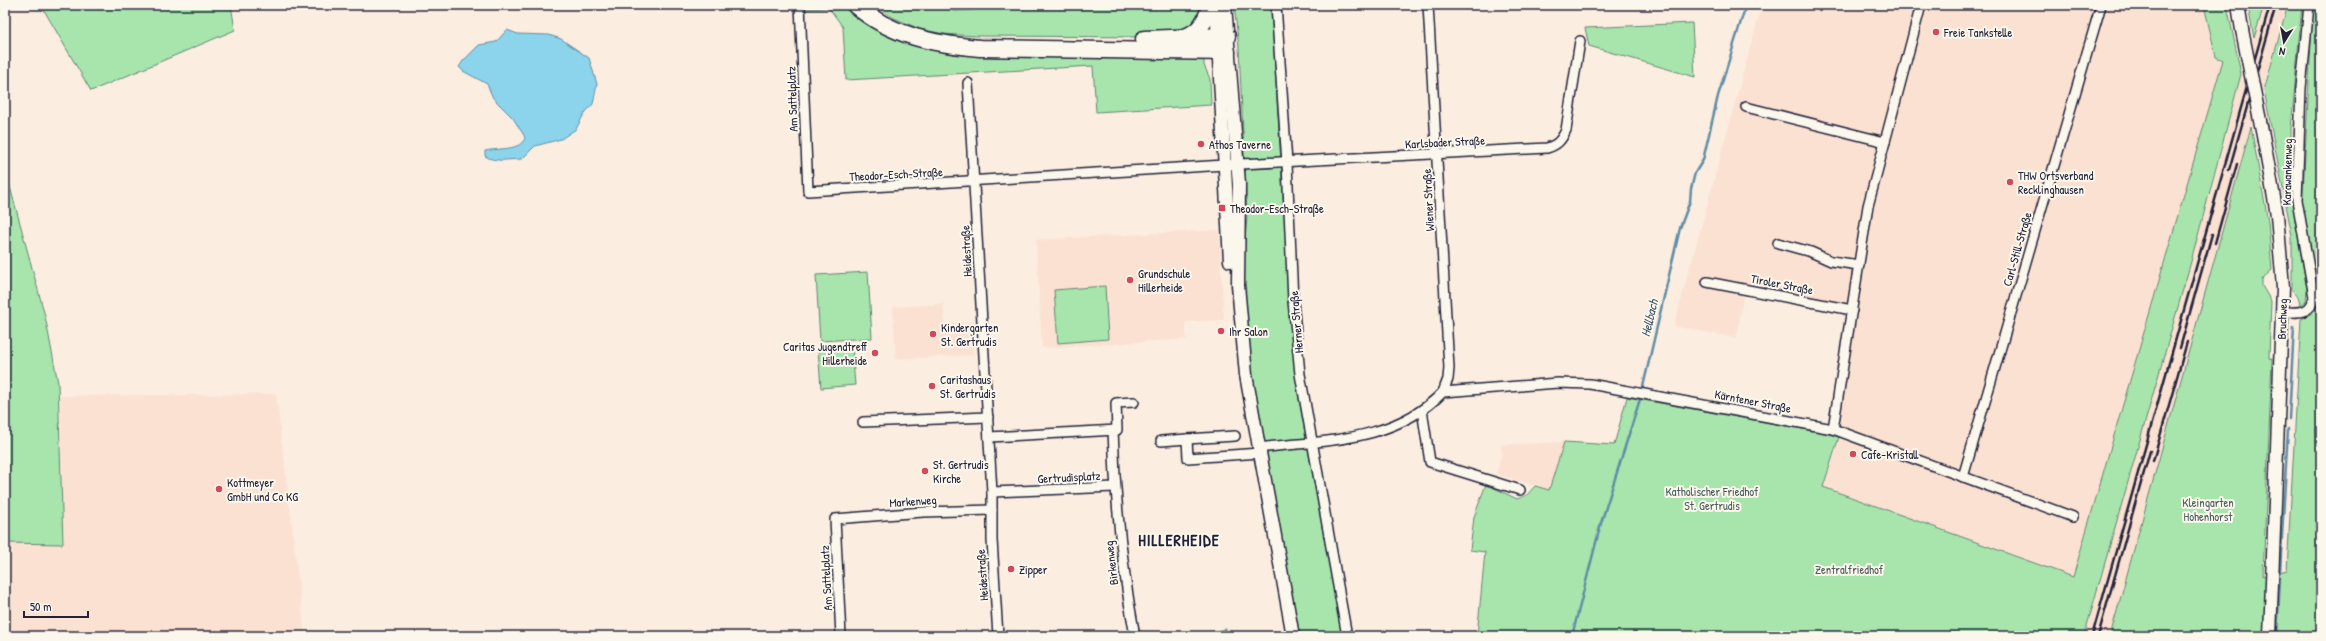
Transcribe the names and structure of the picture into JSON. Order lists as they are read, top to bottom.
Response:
{
  "streets": {
    "main road": ["Bruchweg"],
    "street": [
      "Am Sattelplatz",
      "Karlsbader Straße",
      "Karawankenweg",
      "Theodor-Esch-Straße",
      "Wiener Straße",
      "Carl-Still-Straße",
      "Heidestraße",
      "Tiroler Straße",
      "Herner Straße",
      "Kärntener Straße",
      "Gertrudisplatz",
      "Markenweg",
      "Birkenweg"
    ]
  },
  "crossings": [
    ["Am Sattelplatz", "Theodor-Esch-Straße"],
    ["Am Sattelplatz", "Markenweg"],
    ["Karlsbader Straße", "Theodor-Esch-Straße"],
    ["Karlsbader Straße", "Wiener Straße"],
    ["Karlsbader Straße", "Herner Straße"],
    ["Karawankenweg", "Bruchweg"],
    ["Theodor-Esch-Straße", "Heidestraße"],
    ["Wiener Straße", "Kärntener Straße"],
    ["Carl-Still-Straße", "Kärntener Straße"],
    ["Heidestraße", "Gertrudisplatz"],
    ["Heidestraße", "Markenweg"],
    ["Gertrudisplatz", "Birkenweg"]
  ],
  "districts": ["HILLERHEIDE"],
  "water": ["Hellbach"],
  "parks": ["Katholischer Friedhof St. Gertrudis", "Kleingarten Hohenhorst", "Zentralfriedhof"],
  "places": {
    "other": [
      "Freie Tankstelle",
      "Athos Taverne",
      "THW Ortsverband Recklinghausen",
      "Grundschule Hillerheide",
      "Ihr Salon",
      "Kindergarten St. Gertrudis",
      "Caritas Jugendtreff Hillerheide",
      "Caritashaus St. Gertrudis",
      "Cafe-Kristall",
      "St. Gertrudis Kirche",
      "Kottmeyer GmbH und Co KG",
      "Zipper"
    ],
    "transit": ["Theodor-Esch-Straße"]
  },
  "scale_bar": "50 m",
  "north": "bottom"
}
